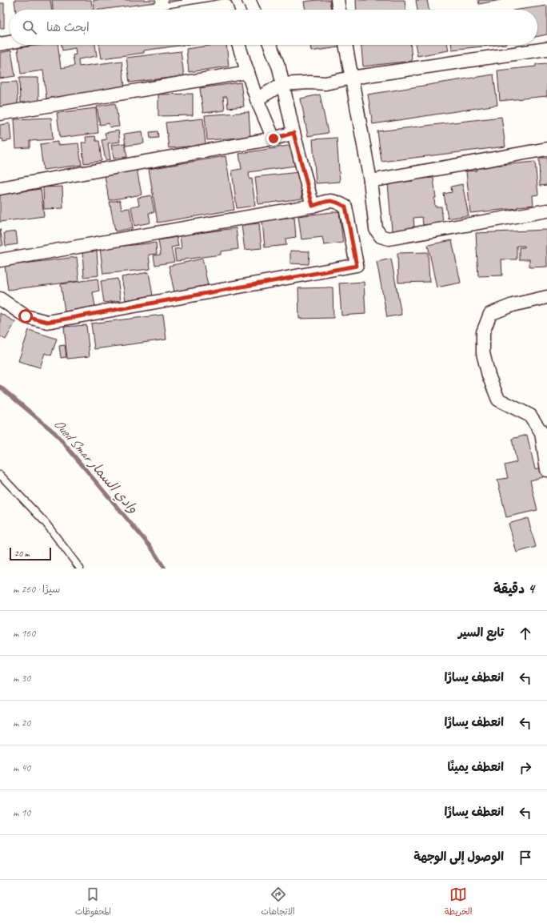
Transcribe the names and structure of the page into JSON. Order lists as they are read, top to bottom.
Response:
{
  "water": ["Oued Smar وادي السمار"],
  "scale_bar": "20 m",
  "page": {
    "search": "ابحث هنا",
    "scale": "20 m",
    "heading": ["4 دقيقة", "سيرًا · 260 m"],
    "list": [
      ["تابع السير", "160 m"],
      ["انعطف يسارًا", "30 m"],
      ["انعطف يسارًا", "20 m"],
      ["انعطف يمينًا", "40 m"],
      ["انعطف يسارًا", "10 m"],
      "الوصول إلى الوجهة"
    ],
    "nav": ["الخريطة", "الاتجاهات", "المحفوظات"]
  }
}
